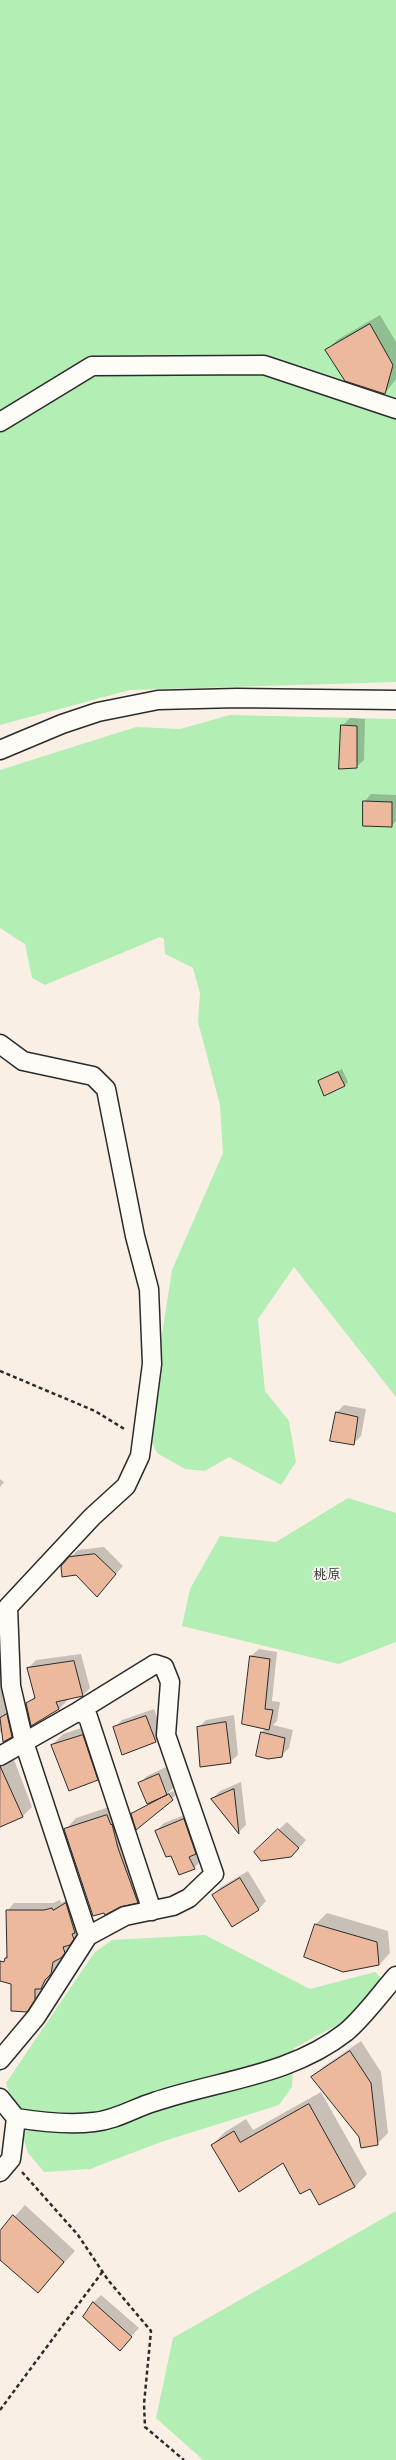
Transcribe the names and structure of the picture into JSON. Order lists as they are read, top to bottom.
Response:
{
  "districts": ["桃原"]
}
